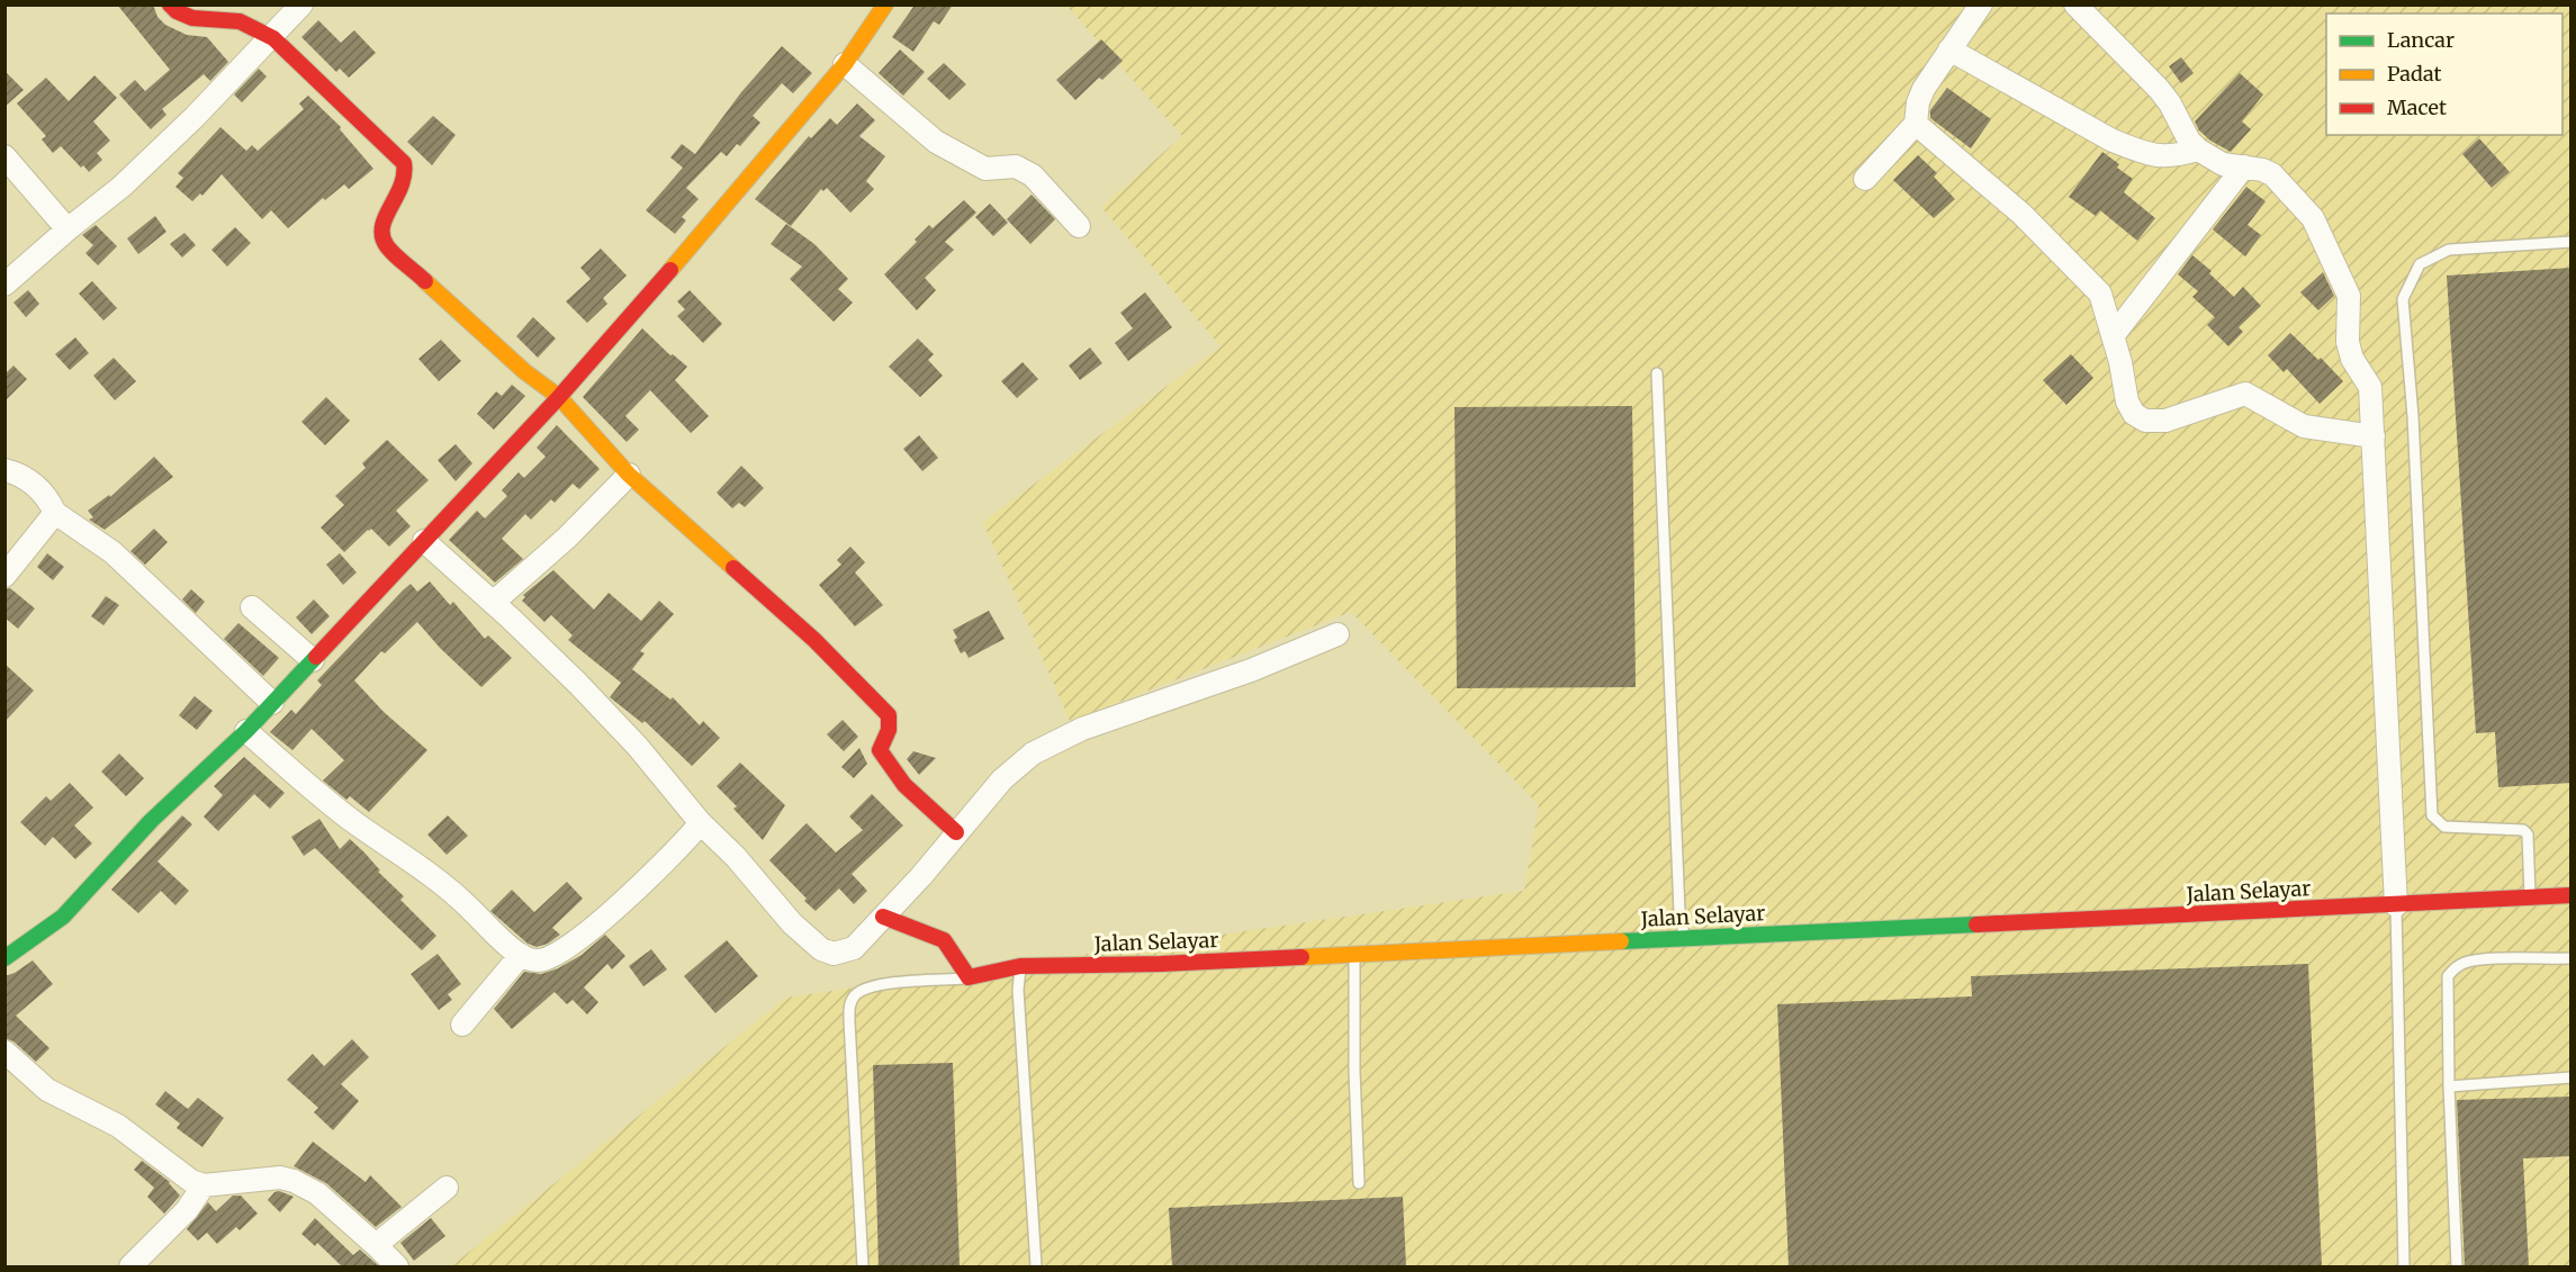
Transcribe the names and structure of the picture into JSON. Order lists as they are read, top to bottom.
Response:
{
  "streets": {
    "street": ["Jalan Selayar"]
  },
  "legend": ["Lancar", "Padat", "Macet"]
}
